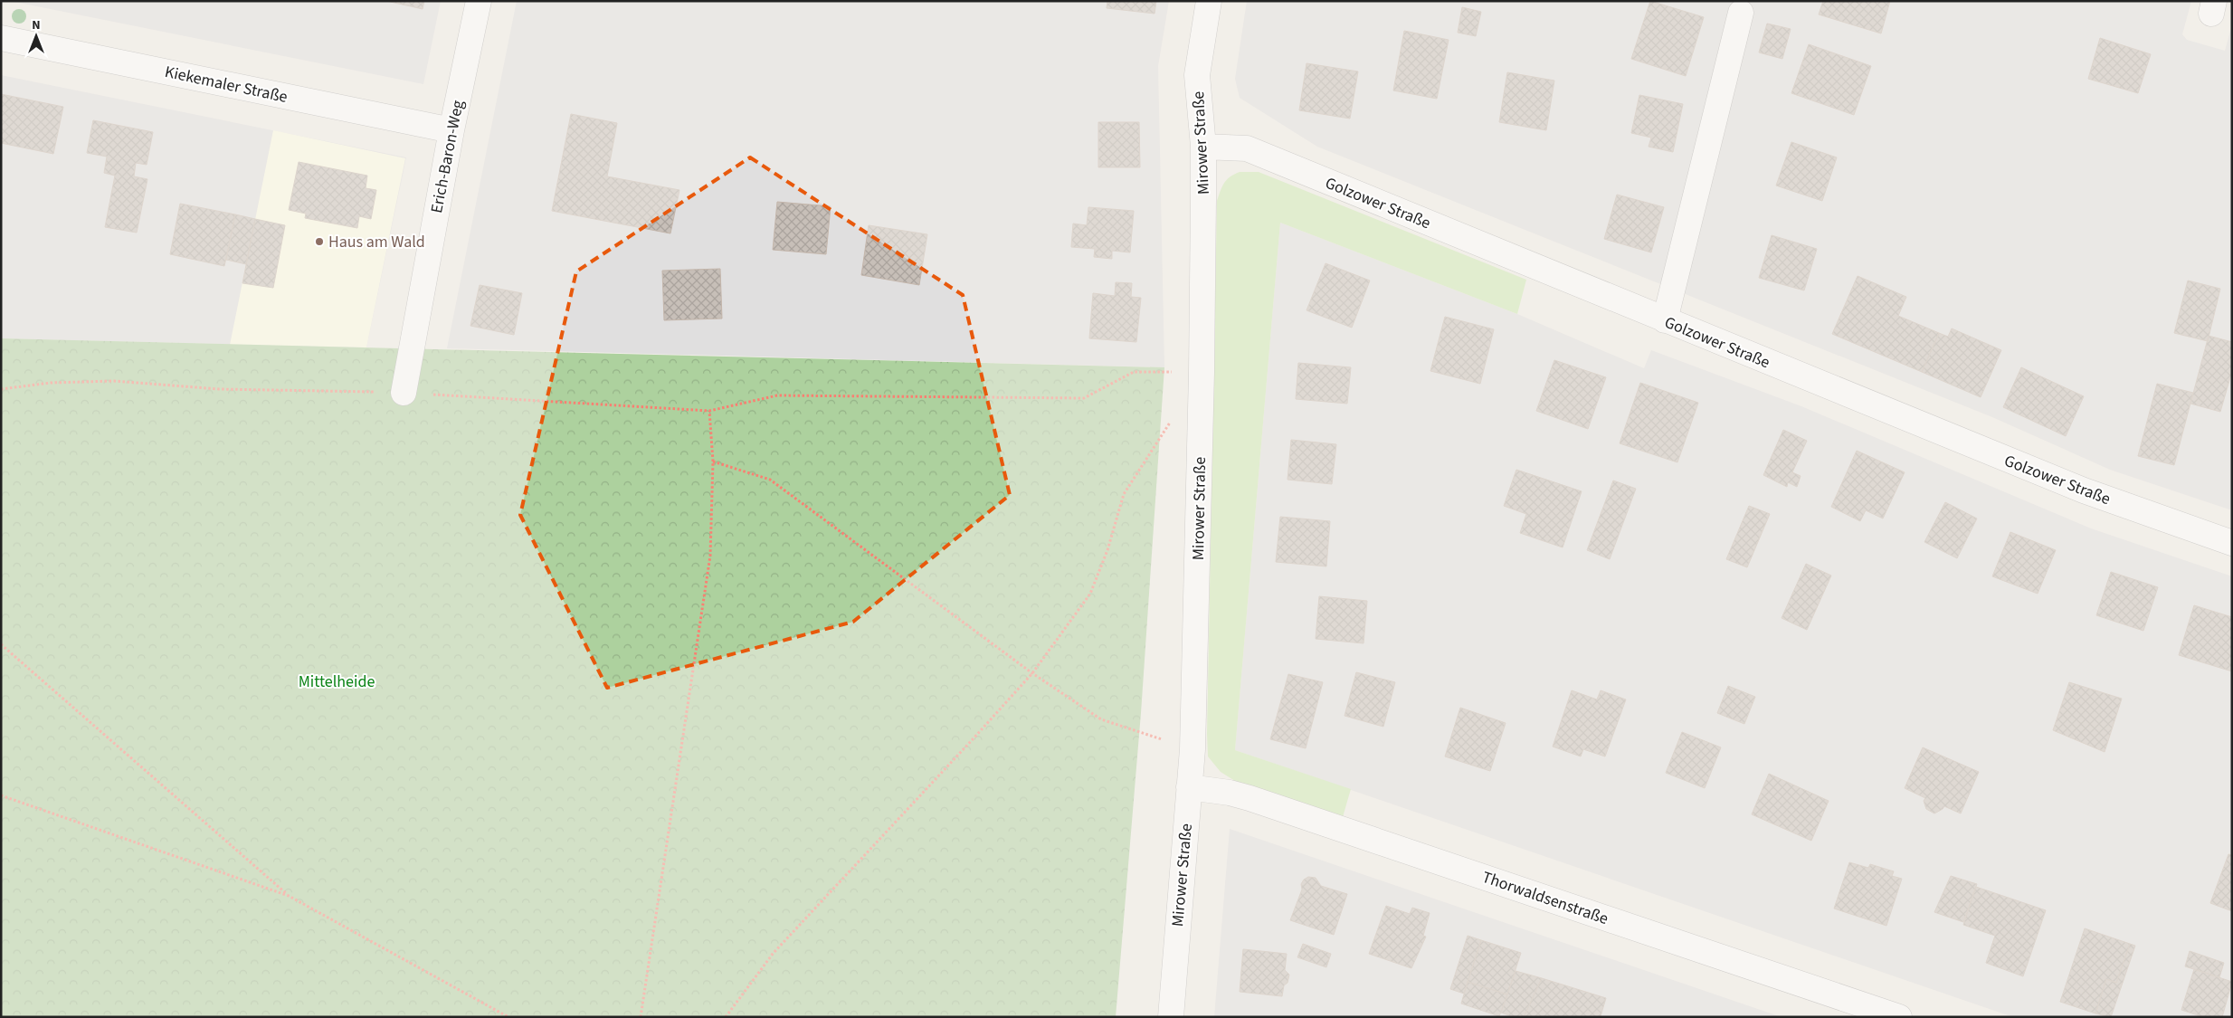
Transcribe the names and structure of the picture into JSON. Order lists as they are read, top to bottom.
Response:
{
  "streets": {
    "street": [
      "Kiekemaler Straße",
      "Mirower Straße",
      "Erich-Baron-Weg",
      "Golzower Straße",
      "Thorwaldsenstraße"
    ]
  },
  "crossings": [
    ["Kiekemaler Straße", "Erich-Baron-Weg"],
    ["Mirower Straße", "Golzower Straße"],
    ["Mirower Straße", "Thorwaldsenstraße"]
  ],
  "parks": ["Mittelheide"],
  "places": ["Haus am Wald"],
  "north": "top"
}
